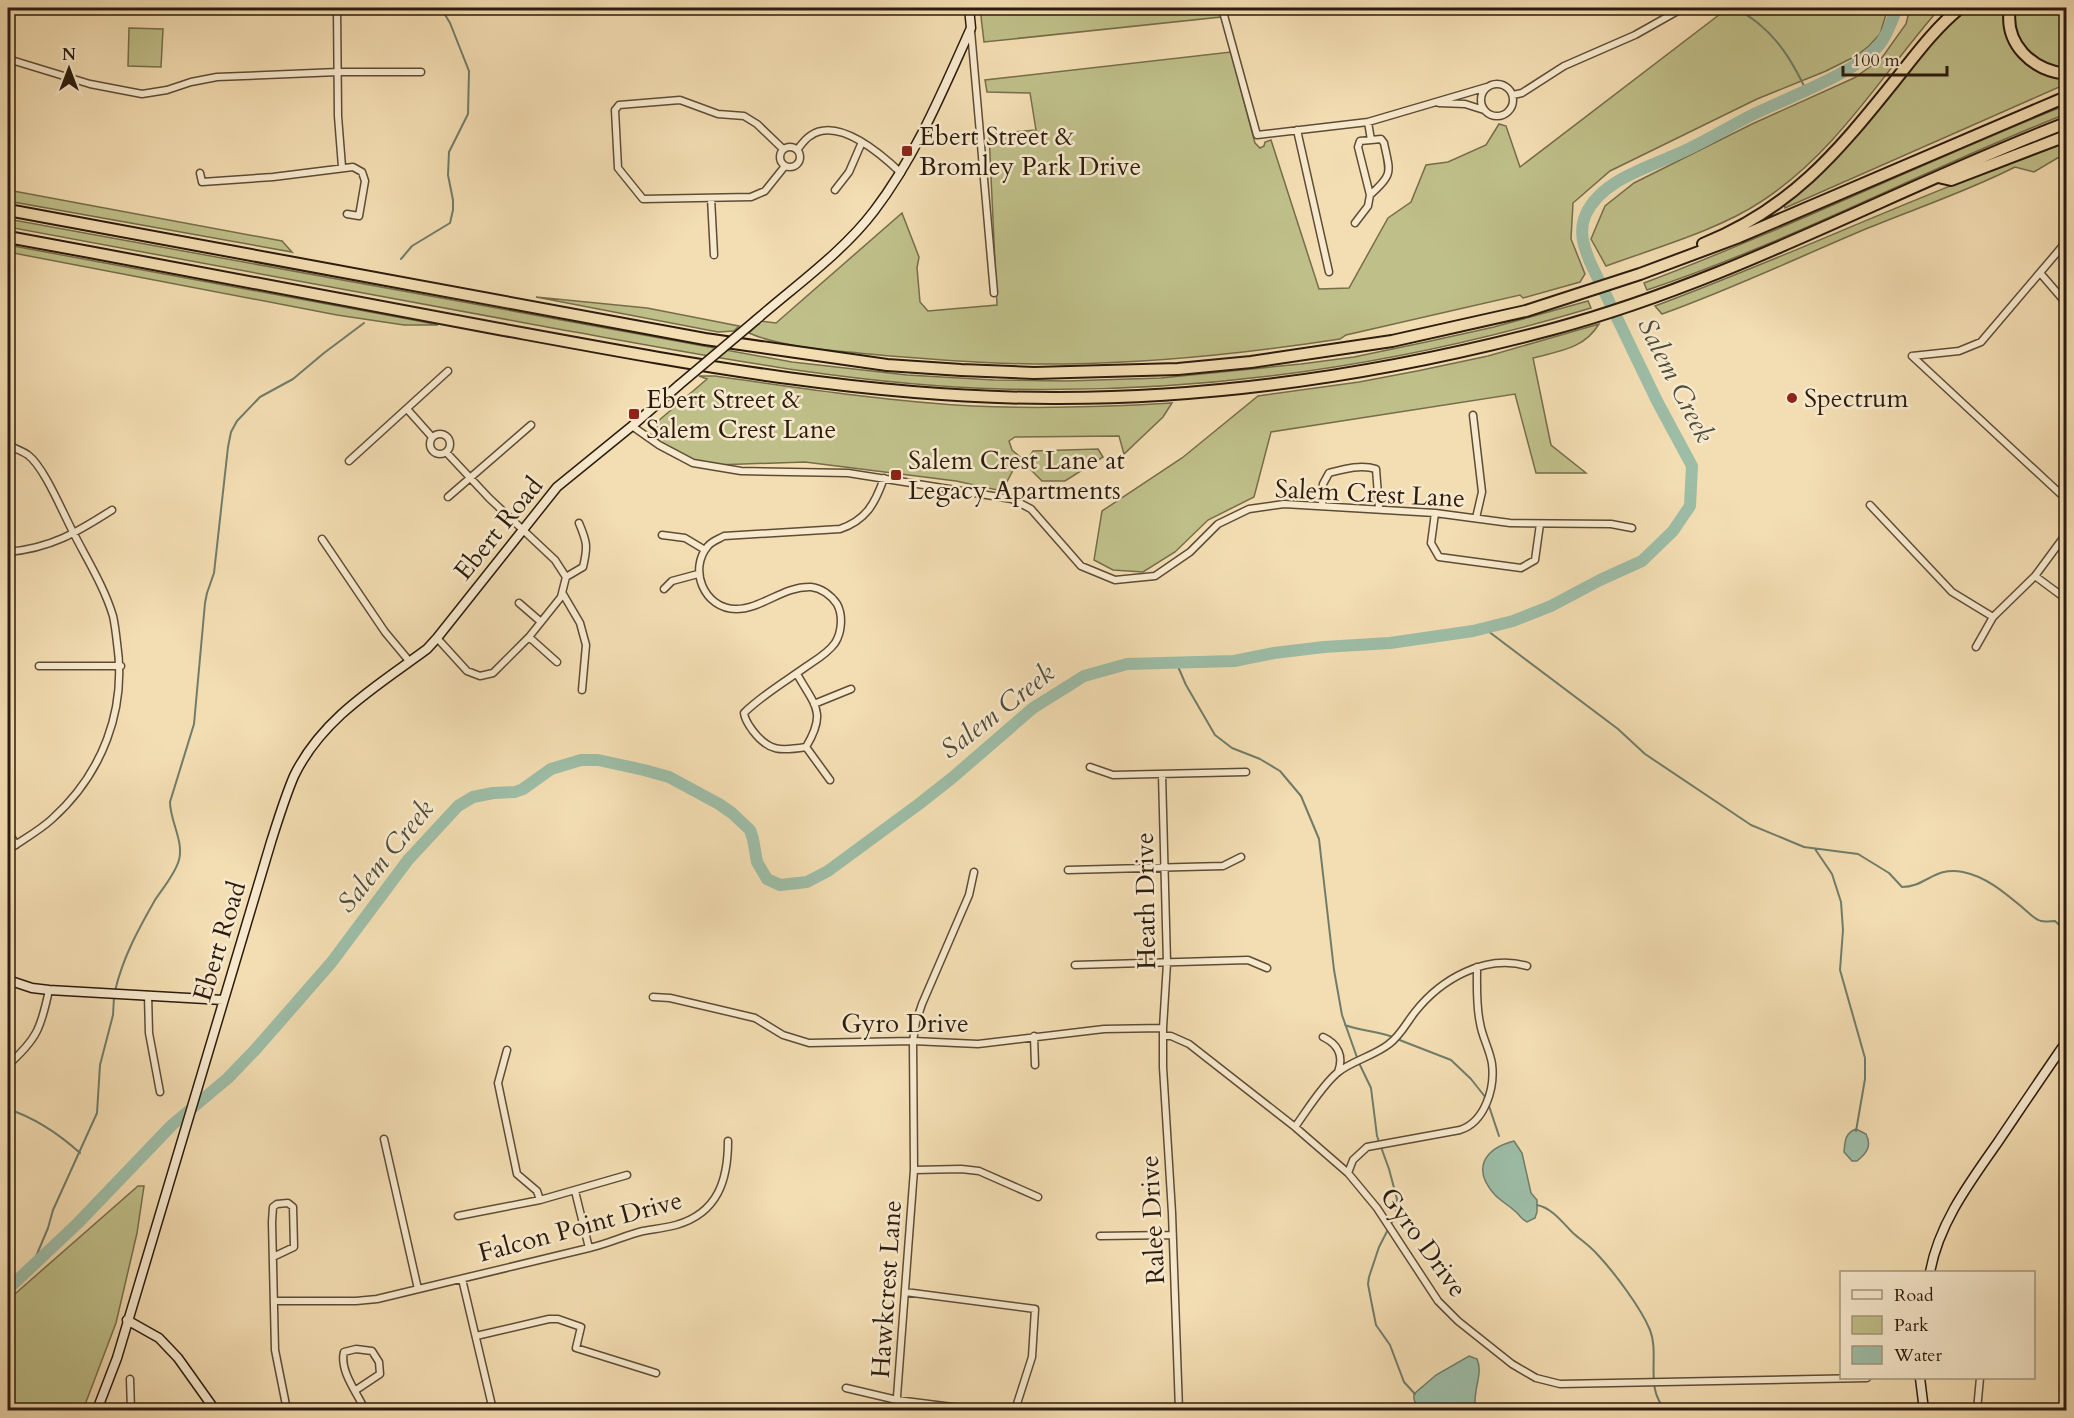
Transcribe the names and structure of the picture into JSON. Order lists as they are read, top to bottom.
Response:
{
  "streets": {
    "main road": ["Ebert Road"],
    "street": [
      "Salem Crest Lane",
      "Heath Drive",
      "Gyro Drive",
      "Ralee Drive",
      "Falcon Point Drive",
      "Hawkcrest Lane"
    ]
  },
  "crossings": [
    ["Salem Crest Lane", "Ebert Road"],
    ["Heath Drive", "Gyro Drive"],
    ["Heath Drive", "Ralee Drive"],
    ["Gyro Drive", "Ralee Drive"],
    ["Gyro Drive", "Hawkcrest Lane"]
  ],
  "water": ["Salem Creek"],
  "places": {
    "transit": ["Ebert Street & Bromley Park Drive", "Ebert Street & Salem Crest Lane", "Salem Crest Lane at Legacy Apartments"],
    "other": ["Spectrum"]
  },
  "legend": ["Road", "Park", "Water"],
  "scale_bar": "100 m",
  "north": "top"
}
